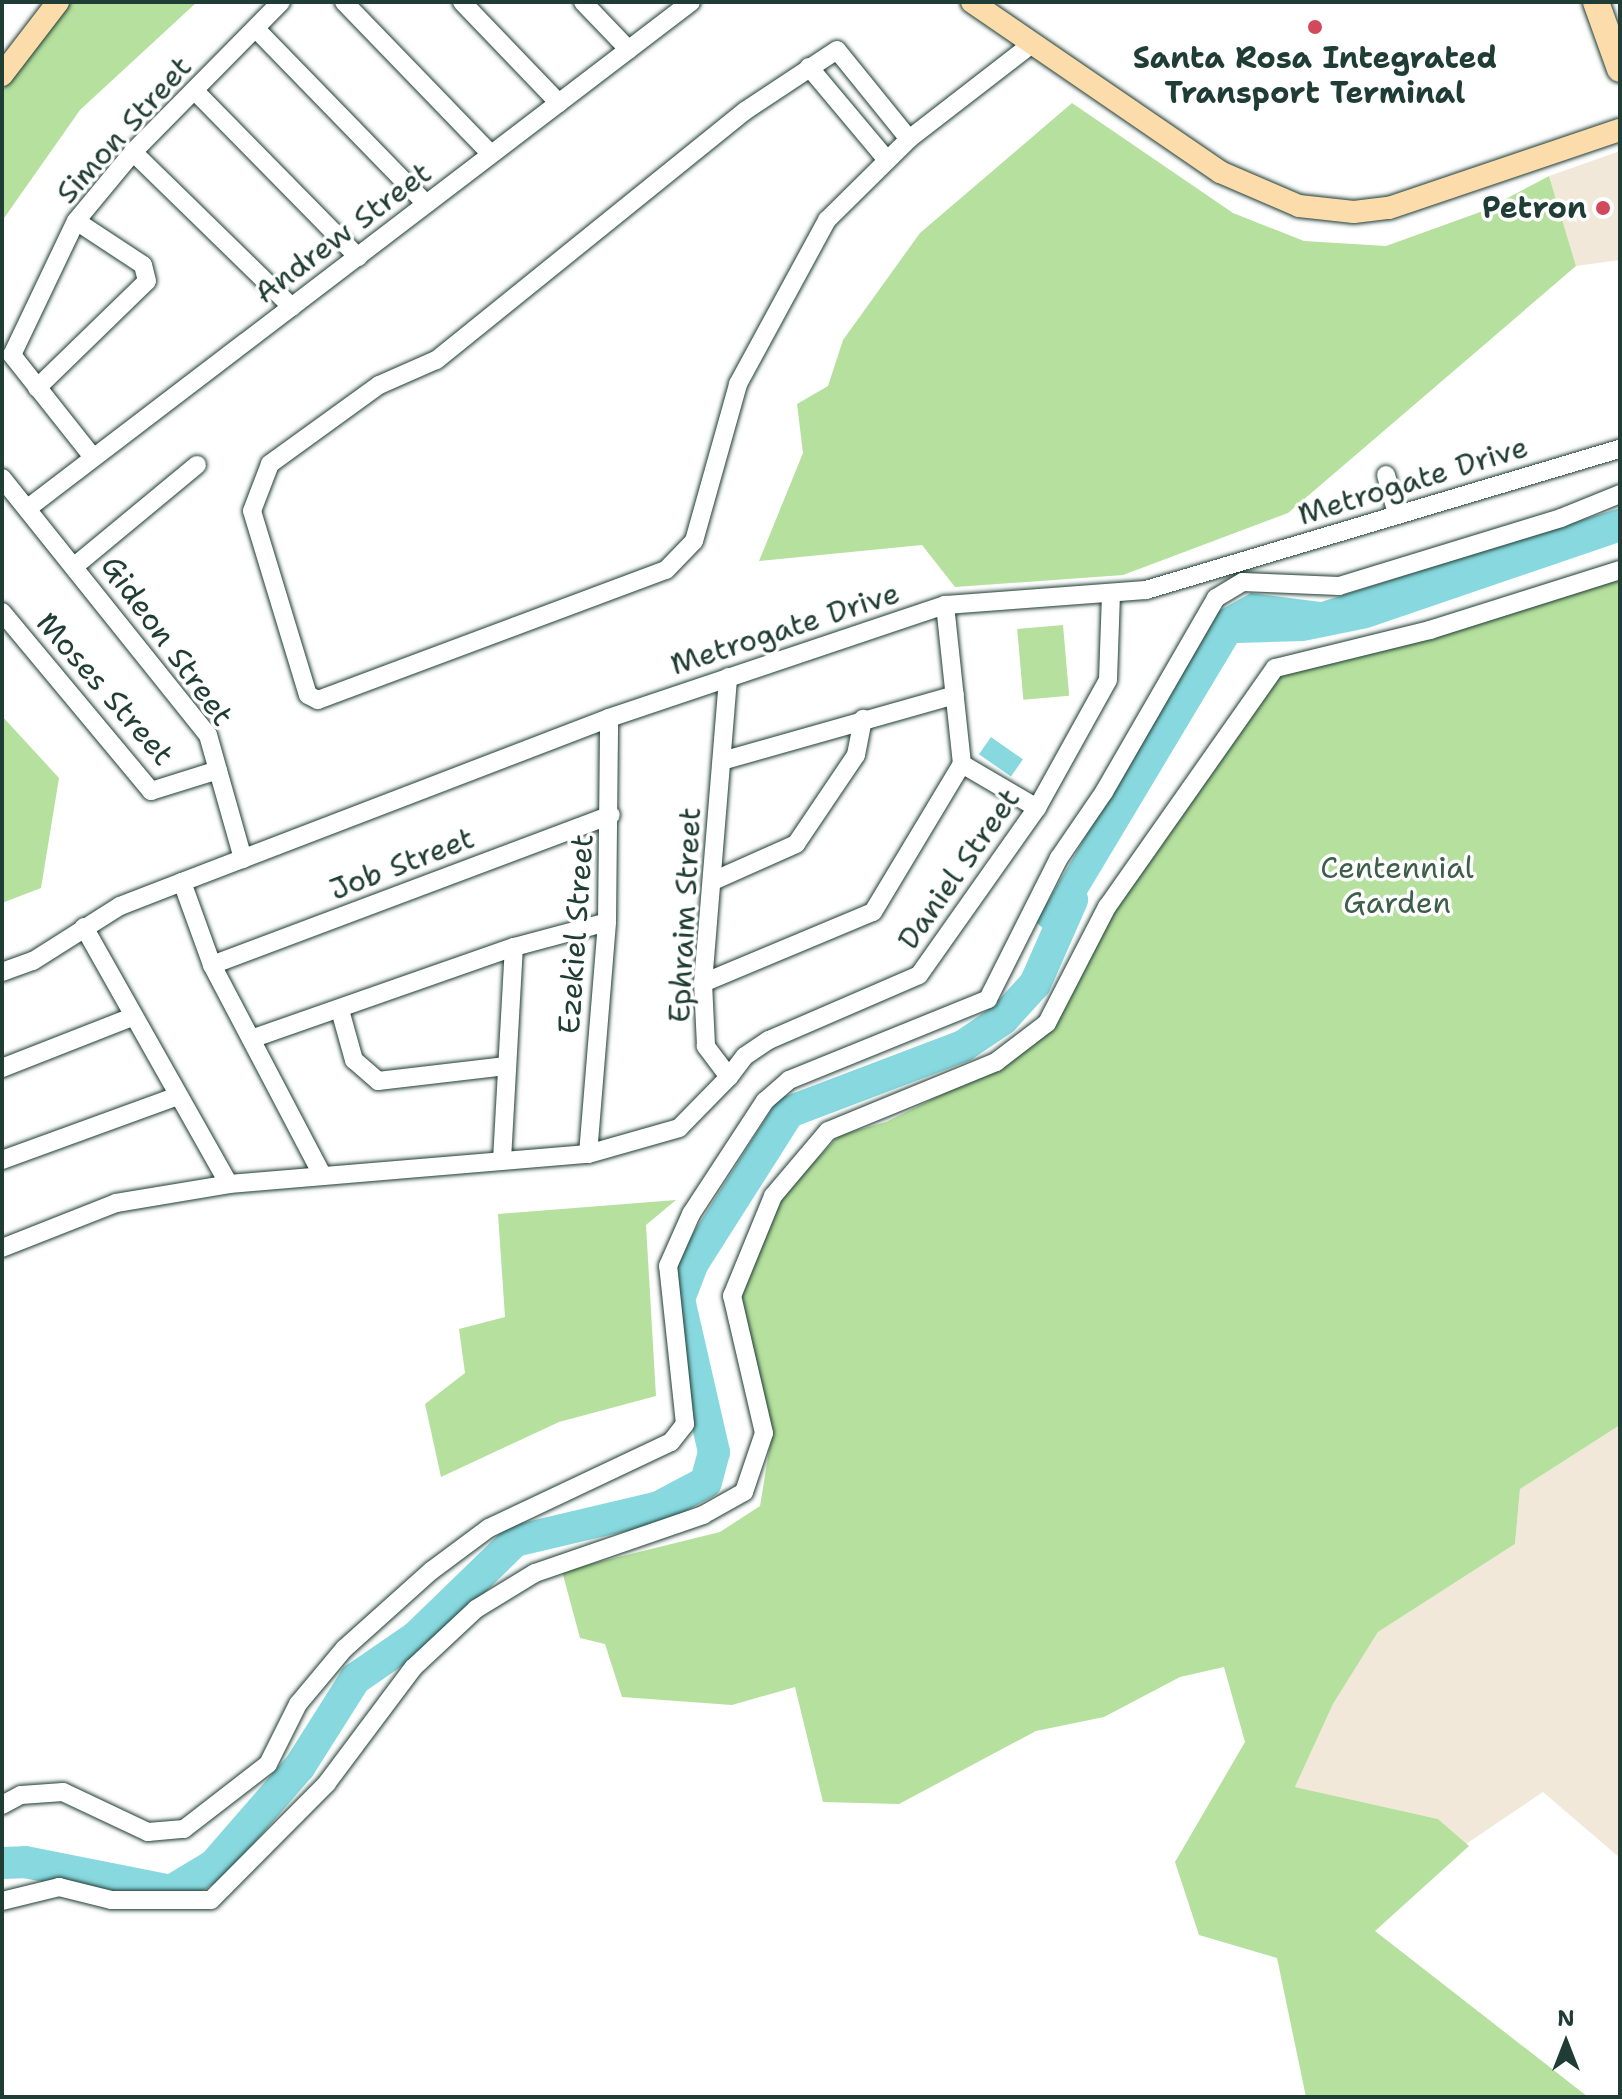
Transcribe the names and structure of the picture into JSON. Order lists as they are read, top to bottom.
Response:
{
  "streets": {
    "street": [
      "Simon Street",
      "Andrew Street",
      "Metrogate Drive",
      "Gideon Street",
      "Moses Street",
      "Job Street",
      "Daniel Street",
      "Ephraim Street",
      "Ezekiel Street"
    ]
  },
  "crossings": [
    ["Andrew Street", "Gideon Street"],
    ["Metrogate Drive", "Gideon Street"],
    ["Metrogate Drive", "Daniel Street"],
    ["Metrogate Drive", "Ephraim Street"],
    ["Metrogate Drive", "Ezekiel Street"],
    ["Gideon Street", "Moses Street"],
    ["Job Street", "Ezekiel Street"],
    ["Daniel Street", "Ephraim Street"]
  ],
  "parks": ["Centennial Garden"],
  "places": ["Santa Rosa Integrated Transport Terminal", "Petron"],
  "north": "top"
}
